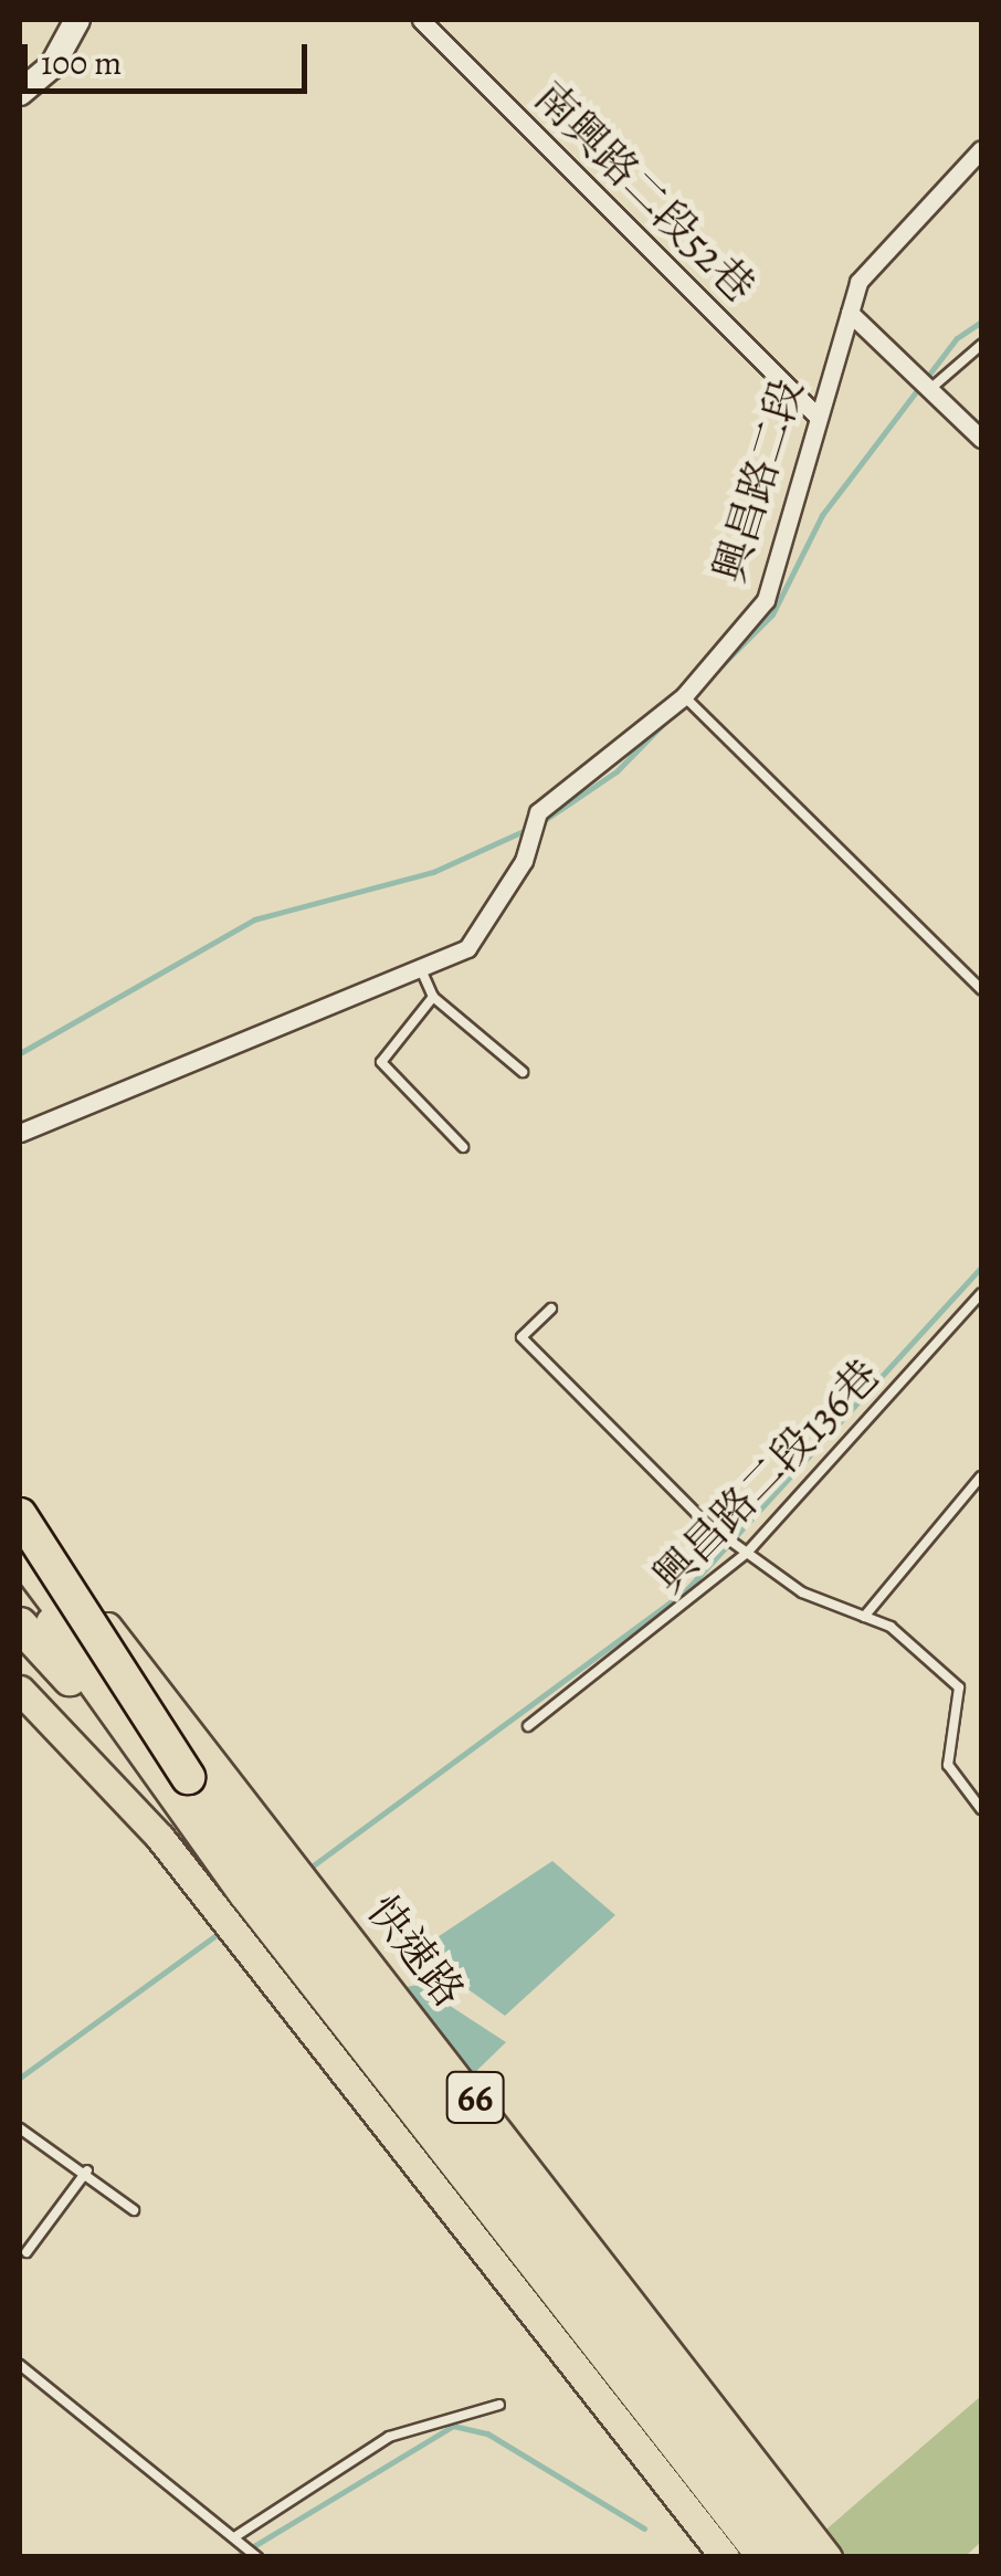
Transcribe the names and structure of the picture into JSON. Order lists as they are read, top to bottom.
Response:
{
  "streets": {
    "highway": ["66"],
    "main road": ["快速路"],
    "street": ["南興路二段52巷", "興昌路二段"],
    "lane": ["興昌路二段136巷"]
  },
  "crossings": [
    ["南興路二段52巷", "興昌路二段"]
  ],
  "scale_bar": "100 m"
}
